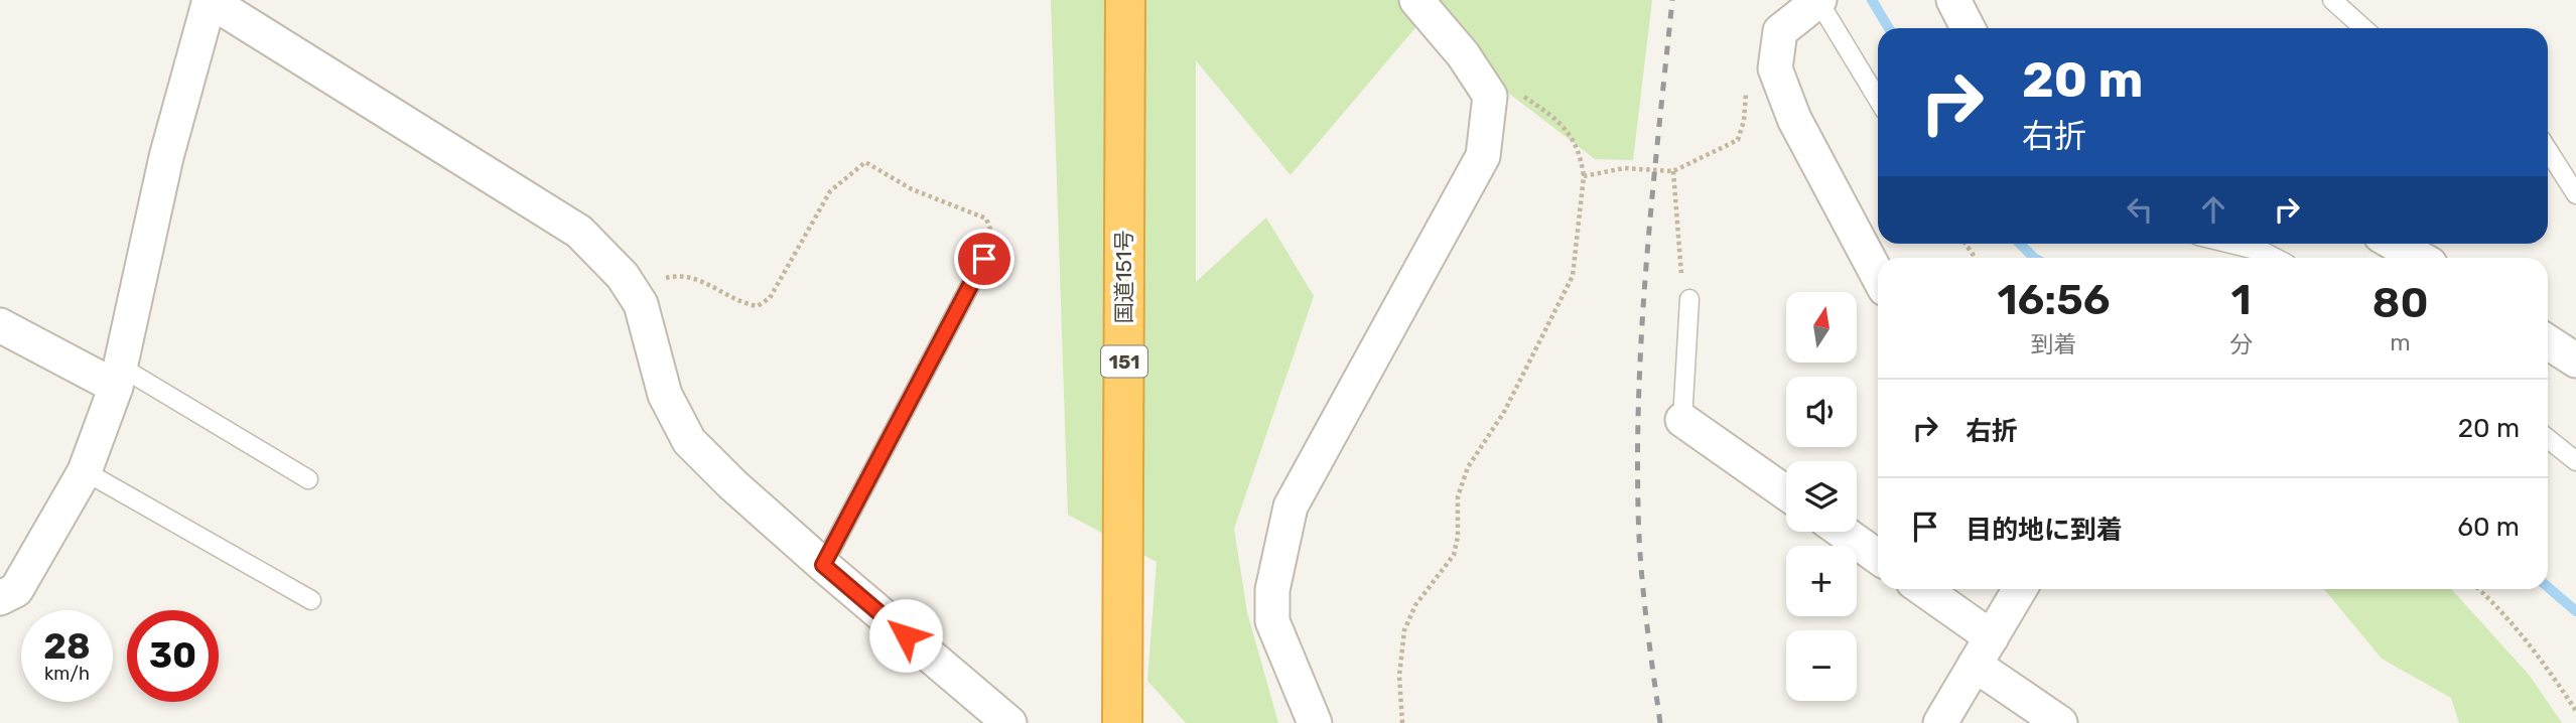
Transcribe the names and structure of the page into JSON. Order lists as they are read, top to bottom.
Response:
{
  "streets": {
    "highway": ["国道151号", "151"]
  },
  "north": "top",
  "page": {
    "turn": ["20 m", "右折"],
    "eta": [
      "16:56",
      "到着",
      "1",
      "分",
      "80",
      "m"
    ],
    "map_buttons": ["+", "−"],
    "list": [
      {
        "name": "右折",
        "value": "20 m"
      },
      {
        "name": "目的地に到着",
        "value": "60 m"
      }
    ],
    "speed": "28 km/h",
    "limit": "30"
  }
}
